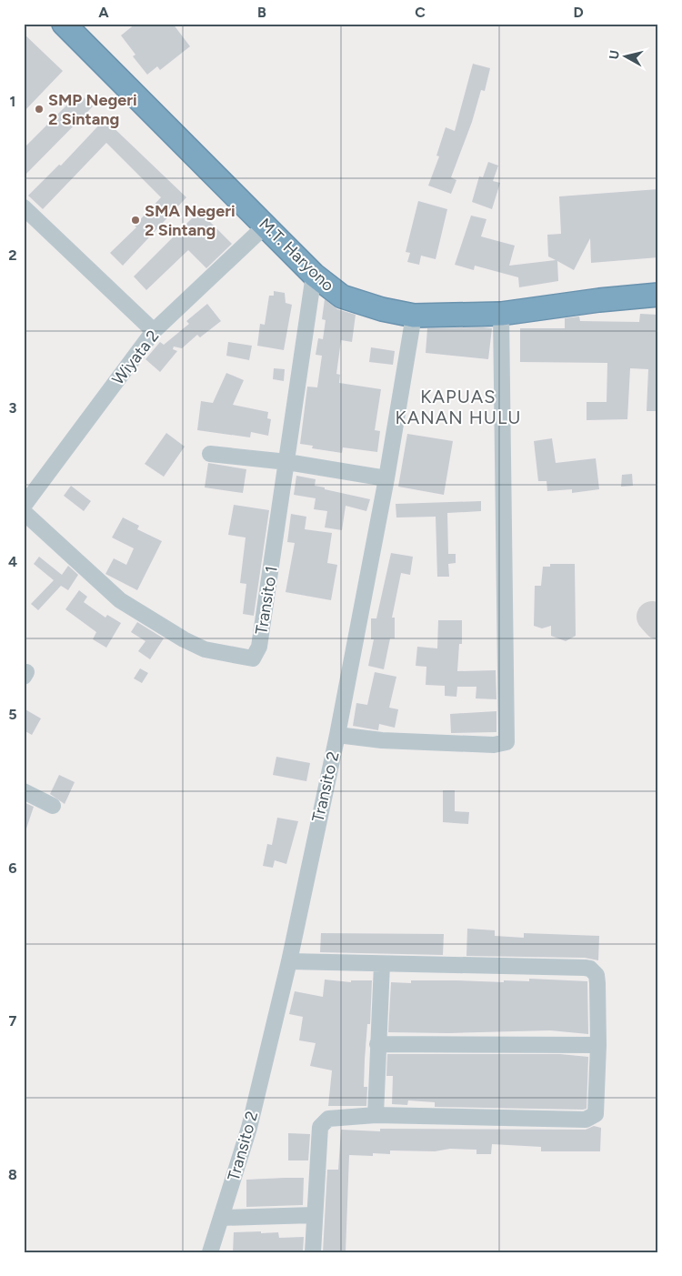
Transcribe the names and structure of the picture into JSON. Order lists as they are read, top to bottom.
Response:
{
  "streets": {
    "highway": ["M.T. Haryono"],
    "street": ["Wiyata 2", "Transito 1", "Transito 2"]
  },
  "crossings": [
    ["M.T. Haryono", "Wiyata 2"],
    ["M.T. Haryono", "Transito 1"],
    ["M.T. Haryono", "Transito 2"],
    ["Wiyata 2", "Transito 1"]
  ],
  "districts": ["KAPUAS KANAN HULU"],
  "places": ["SMP Negeri 2 Sintang", "SMA Negeri 2 Sintang"],
  "north": "left",
  "grid": {
    "columns": [
      "A",
      "B",
      "C",
      "D"
    ],
    "rows": [
      "1",
      "2",
      "3",
      "4",
      "5",
      "6",
      "7",
      "8"
    ]
  }
}
